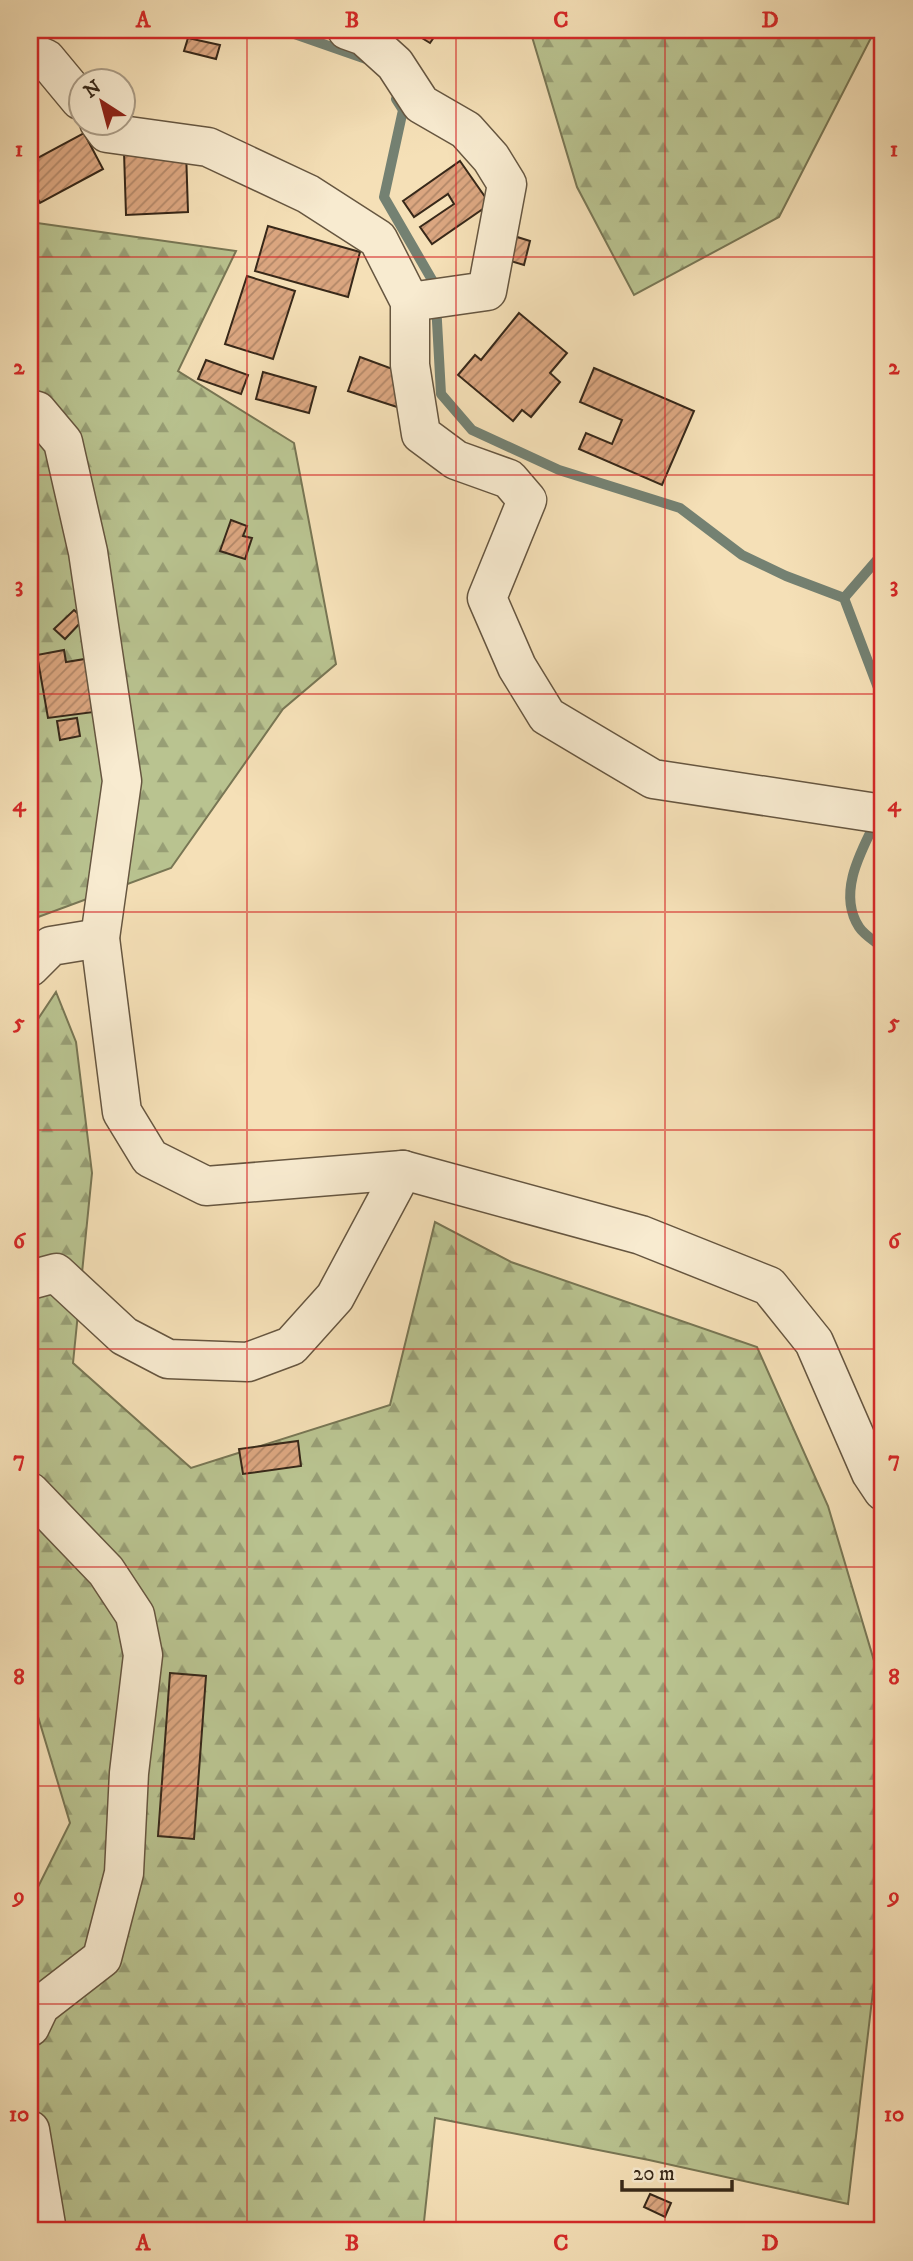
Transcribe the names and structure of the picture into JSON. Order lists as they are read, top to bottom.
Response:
{
  "scale_bar": "20 m",
  "north": "top left",
  "grid": {
    "columns": [
      "A",
      "B",
      "C",
      "D"
    ],
    "rows": [
      "1",
      "2",
      "3",
      "4",
      "5",
      "6",
      "7",
      "8",
      "9",
      "10"
    ]
  }
}
